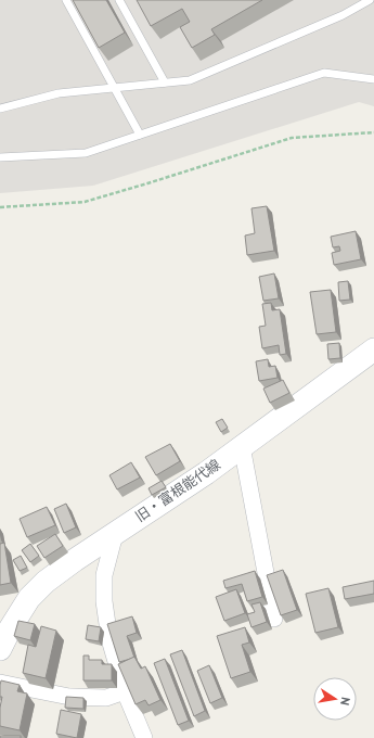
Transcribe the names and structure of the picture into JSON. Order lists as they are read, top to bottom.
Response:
{
  "streets": {
    "street": ["旧・富根能代線"]
  },
  "north": "right"
}
